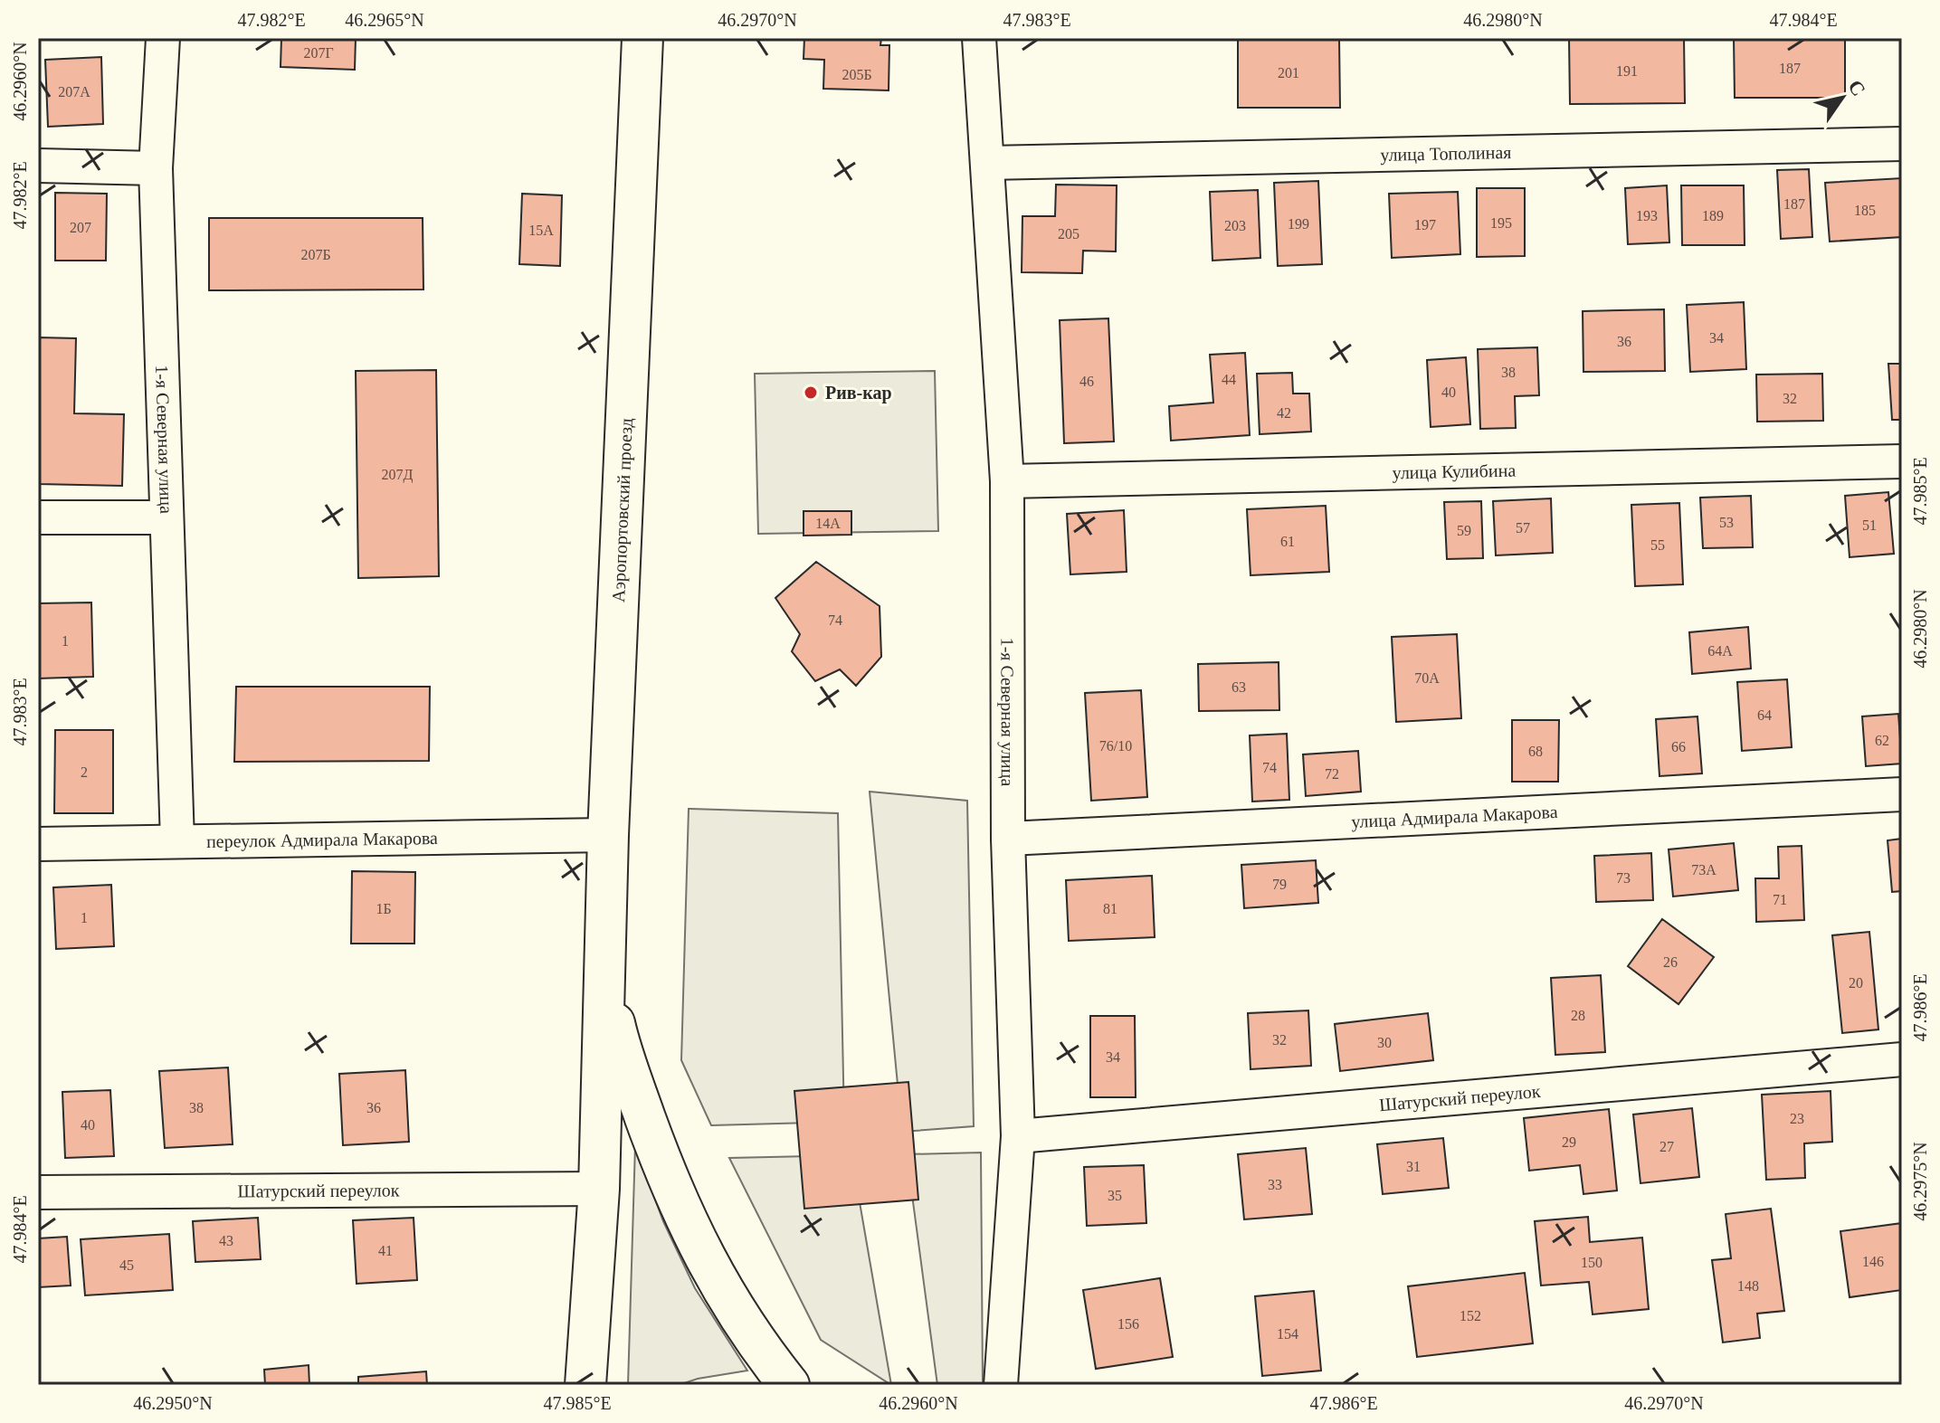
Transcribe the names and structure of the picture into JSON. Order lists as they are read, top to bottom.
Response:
{
  "streets": {
    "main road": ["Аэропортовский проезд"],
    "street": [
      "улица Тополиная",
      "1-я Северная улица",
      "улица Кулибина",
      "улица Адмирала Макарова",
      "переулок Адмирала Макарова",
      "Шатурский переулок"
    ]
  },
  "crossings": [
    ["улица Тополиная", "1-я Северная улица"],
    ["1-я Северная улица", "улица Кулибина"],
    ["1-я Северная улица", "улица Адмирала Макарова"],
    ["1-я Северная улица", "переулок Адмирала Макарова"],
    ["1-я Северная улица", "Шатурский переулок"],
    ["Аэропортовский проезд", "переулок Адмирала Макарова"]
  ],
  "places": ["Рив-кар"],
  "house_numbers": [
    "207Г",
    "187",
    "191",
    "201",
    "205Б",
    "207А",
    "187",
    "185",
    "193",
    "189",
    "195",
    "199",
    "197",
    "203",
    "207",
    "15А",
    "205",
    "207Б",
    "34",
    "36",
    "38",
    "44",
    "46",
    "40",
    "32",
    "42",
    "207Д",
    "53",
    "14А",
    "51",
    "57",
    "59",
    "61",
    "55",
    "74",
    "1",
    "64А",
    "70А",
    "63",
    "64",
    "62",
    "76/10",
    "66",
    "68",
    "74",
    "2",
    "72",
    "73А",
    "73",
    "79",
    "71",
    "1Б",
    "81",
    "1",
    "26",
    "20",
    "28",
    "32",
    "30",
    "34",
    "38",
    "36",
    "23",
    "40",
    "29",
    "27",
    "31",
    "33",
    "35",
    "43",
    "41",
    "146",
    "150",
    "45",
    "148",
    "152",
    "156",
    "154"
  ],
  "north": "top right",
  "coordinates": [
    "47.982°E",
    "46.2965°N",
    "46.2970°N",
    "47.983°E",
    "46.2980°N",
    "47.984°E",
    "46.2960°N",
    "47.985°E",
    "47.986°E",
    "46.2975°N",
    "46.2950°N"
  ]
}
